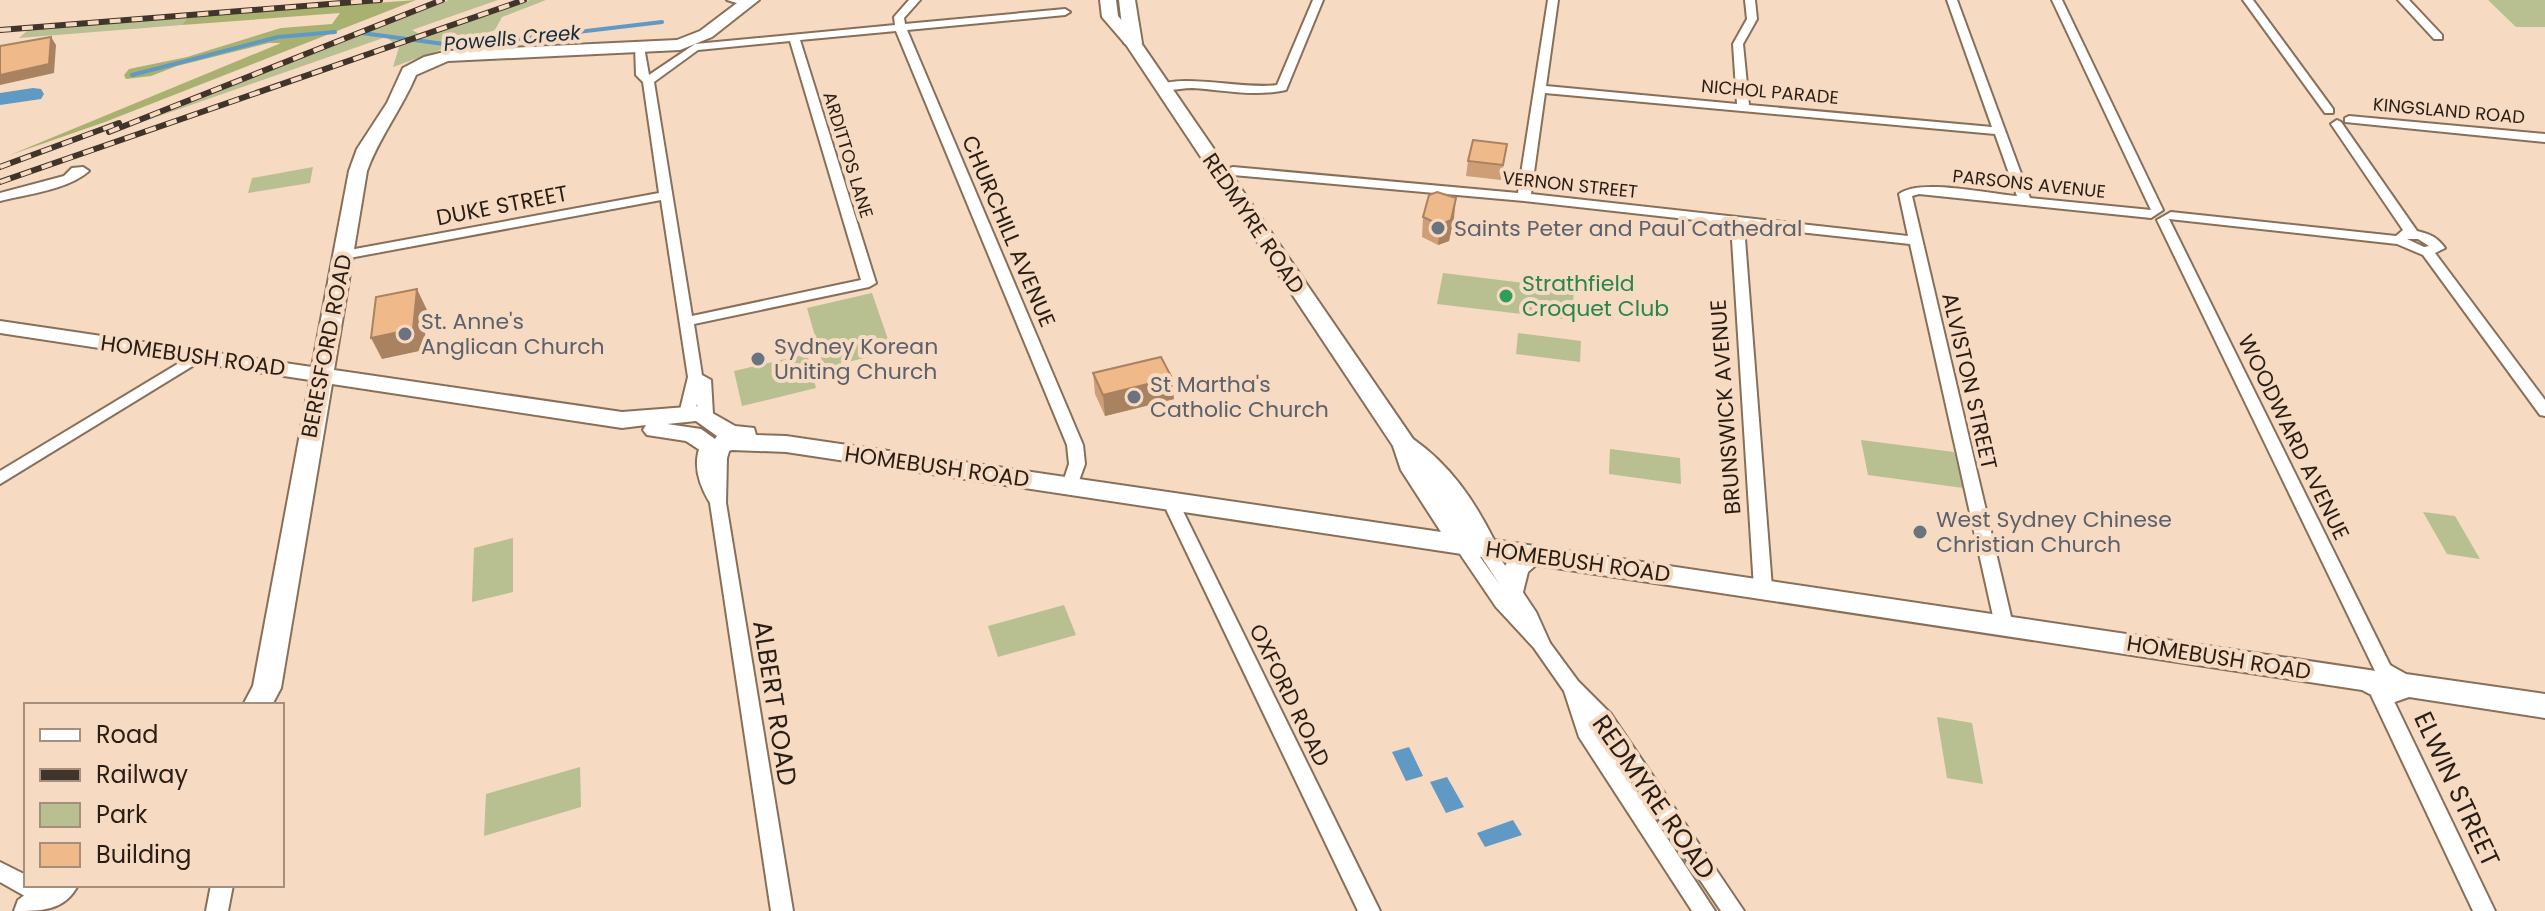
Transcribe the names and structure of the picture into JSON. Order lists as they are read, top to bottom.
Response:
{
  "streets": {
    "main road": ["REDMYRE ROAD", "BERESFORD ROAD", "HOMEBUSH ROAD"],
    "street": [
      "NICHOL PARADE",
      "KINGSLAND ROAD",
      "ARDITTOS LANE",
      "PARSONS AVENUE",
      "VERNON STREET",
      "DUKE STREET",
      "CHURCHILL AVENUE",
      "ALVISTON STREET",
      "BRUNSWICK AVENUE",
      "WOODWARD AVENUE",
      "OXFORD ROAD",
      "ALBERT ROAD",
      "ELWIN STREET"
    ]
  },
  "crossings": [
    ["PARSONS AVENUE", "ALVISTON STREET"],
    ["PARSONS AVENUE", "WOODWARD AVENUE"],
    ["VERNON STREET", "REDMYRE ROAD"],
    ["VERNON STREET", "ALVISTON STREET"],
    ["VERNON STREET", "BRUNSWICK AVENUE"],
    ["DUKE STREET", "BERESFORD ROAD"],
    ["REDMYRE ROAD", "HOMEBUSH ROAD"],
    ["CHURCHILL AVENUE", "HOMEBUSH ROAD"],
    ["BERESFORD ROAD", "HOMEBUSH ROAD"],
    ["HOMEBUSH ROAD", "ALVISTON STREET"],
    ["HOMEBUSH ROAD", "BRUNSWICK AVENUE"],
    ["HOMEBUSH ROAD", "WOODWARD AVENUE"],
    ["HOMEBUSH ROAD", "OXFORD ROAD"],
    ["HOMEBUSH ROAD", "ALBERT ROAD"],
    ["HOMEBUSH ROAD", "ELWIN STREET"],
    ["WOODWARD AVENUE", "ELWIN STREET"]
  ],
  "water": ["Powells Creek"],
  "places": [
    "Saints Peter and Paul Cathedral",
    "Strathfield Croquet Club",
    "St. Anne's Anglican Church",
    "Sydney Korean Uniting Church",
    "St Martha's Catholic Church",
    "West Sydney Chinese Christian Church"
  ],
  "legend": [
    "Road",
    "Railway",
    "Park",
    "Building"
  ]
}
